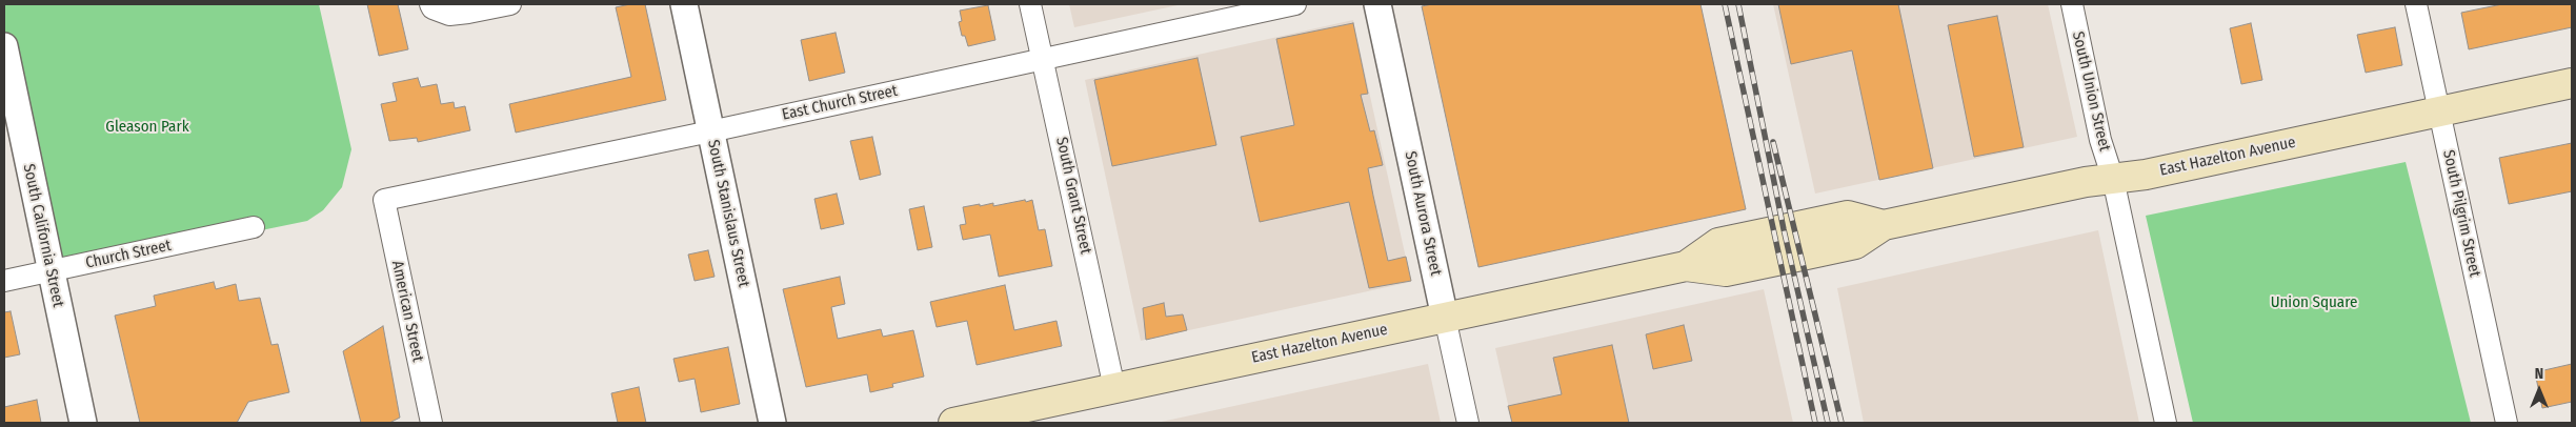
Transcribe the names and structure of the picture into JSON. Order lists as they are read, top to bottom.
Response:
{
  "streets": {
    "main road": ["East Hazelton Avenue"],
    "street": [
      "South Union Street",
      "East Church Street",
      "South Grant Street",
      "South Stanislaus Street",
      "South Aurora Street",
      "South Pilgrim Street",
      "South California Street",
      "Church Street",
      "American Street"
    ]
  },
  "crossings": [
    ["South Union Street", "East Hazelton Avenue"],
    ["East Church Street", "South Grant Street"],
    ["East Church Street", "South Stanislaus Street"],
    ["East Church Street", "American Street"],
    ["East Hazelton Avenue", "South Grant Street"],
    ["East Hazelton Avenue", "South Aurora Street"],
    ["East Hazelton Avenue", "South Pilgrim Street"],
    ["South California Street", "Church Street"]
  ],
  "parks": ["Gleason Park", "Union Square"],
  "north": "top"
}
